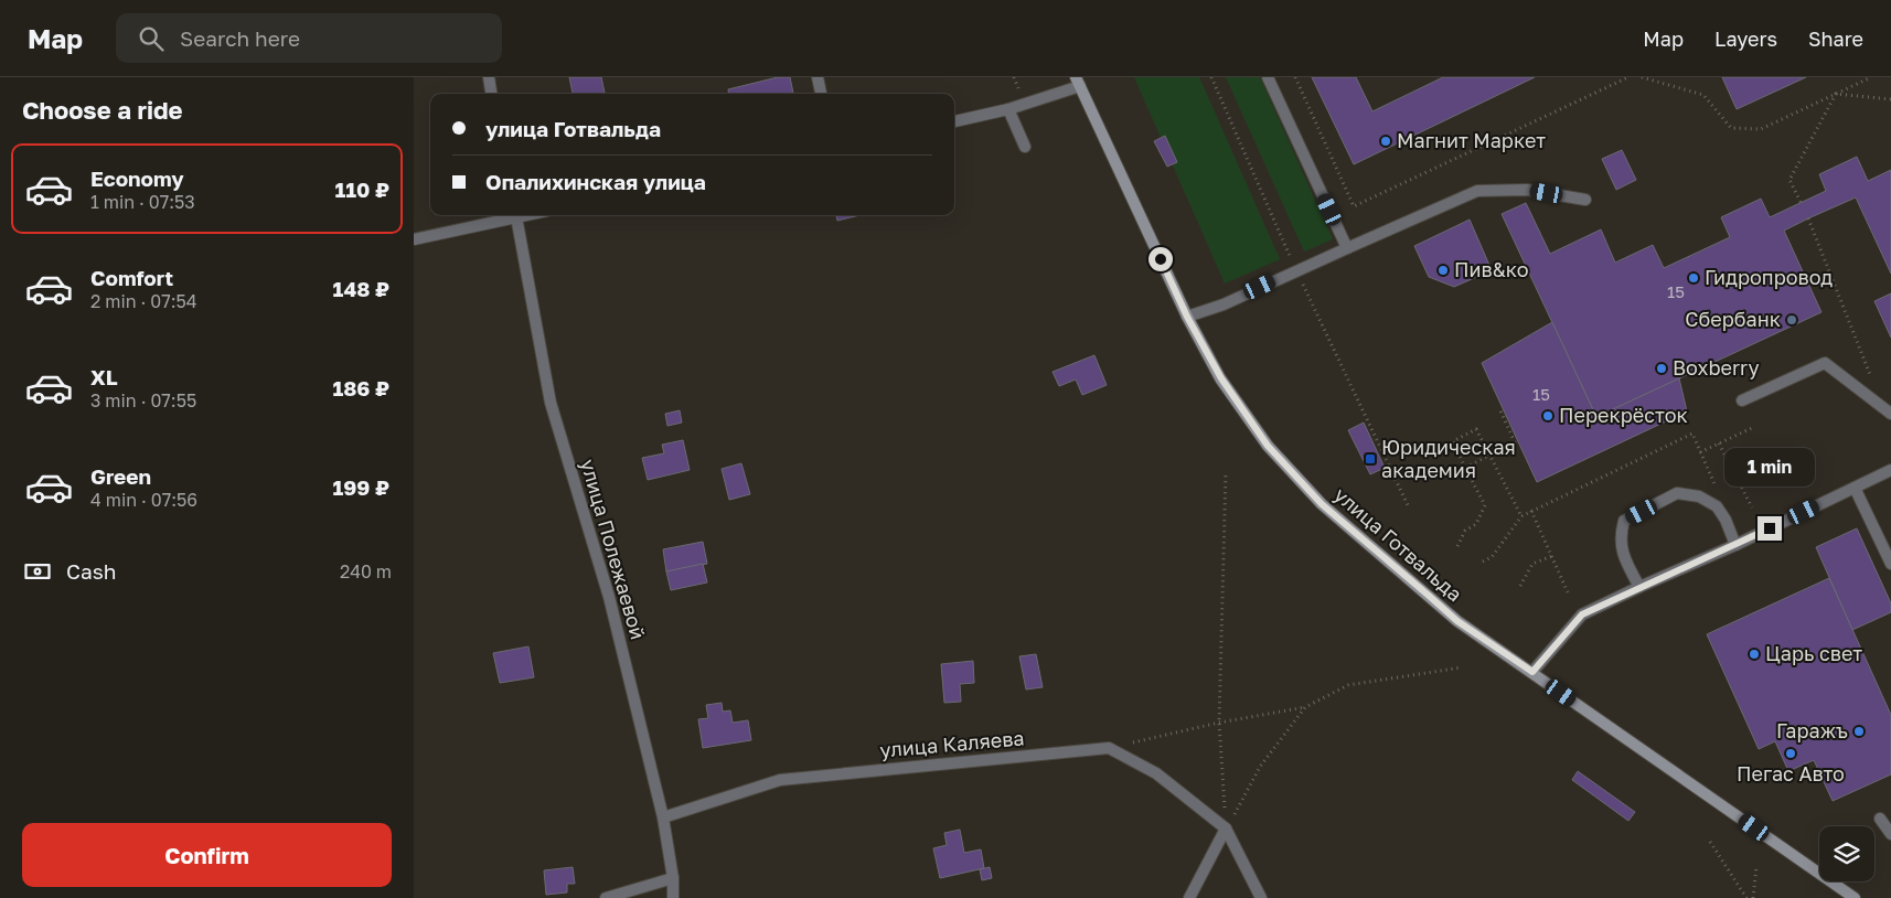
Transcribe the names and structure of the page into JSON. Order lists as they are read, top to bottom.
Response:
{
  "streets": {
    "main road": ["улица Готвальда"],
    "street": ["улица Полежаевой", "улица Каляева"]
  },
  "crossings": [
    ["улица Полежаевой", "улица Каляева"]
  ],
  "places": {
    "other": [
      "Магнит Маркет",
      "Пив&ко",
      "Гидропровод",
      "Сбербанк",
      "Boxberry",
      "Перекрёсток",
      "Царь свет",
      "Гаражъ",
      "Пегас Авто"
    ],
    "transit": ["Юридическая академия"]
  },
  "house_numbers": ["15", "15"],
  "page": {
    "header": "Map",
    "search": "Search here",
    "nav": ["Map", "Layers", "Share"],
    "heading": "Choose a ride",
    "banner": ["улица Готвальда", "Опалихинская улица"],
    "list": [
      {
        "name": "Economy",
        "note": "1 min · 07:53",
        "value": "110 ₽"
      },
      {
        "name": "Comfort",
        "note": "2 min · 07:54",
        "value": "148 ₽"
      },
      {
        "name": "XL",
        "note": "3 min · 07:55",
        "value": "186 ₽"
      },
      {
        "name": "Green",
        "note": "4 min · 07:56",
        "value": "199 ₽"
      }
    ],
    "bubble": "1 min",
    "pay": ["Cash", "240 m"],
    "buttons": "Confirm"
  }
}
